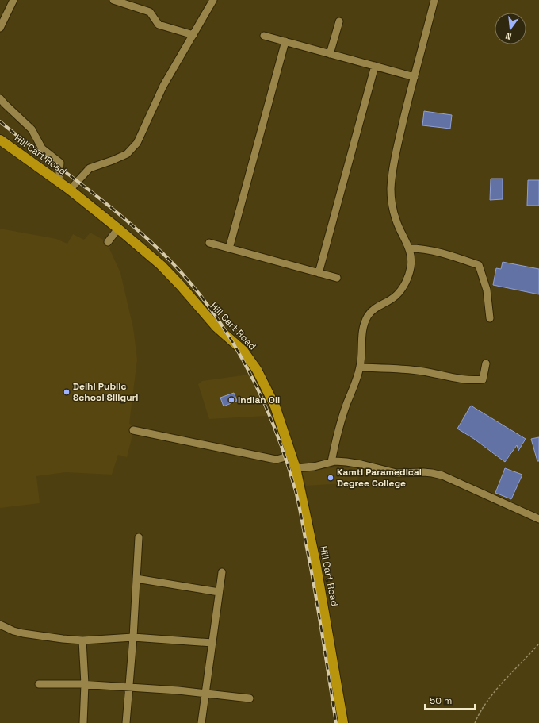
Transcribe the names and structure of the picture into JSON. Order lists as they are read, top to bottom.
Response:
{
  "streets": {
    "highway": ["Hill Cart Road"]
  },
  "places": ["Delhi Public School Siliguri", "Indian Oil", "Kamti Paramedical Degree College"],
  "scale_bar": "50 m",
  "north": "bottom"
}
